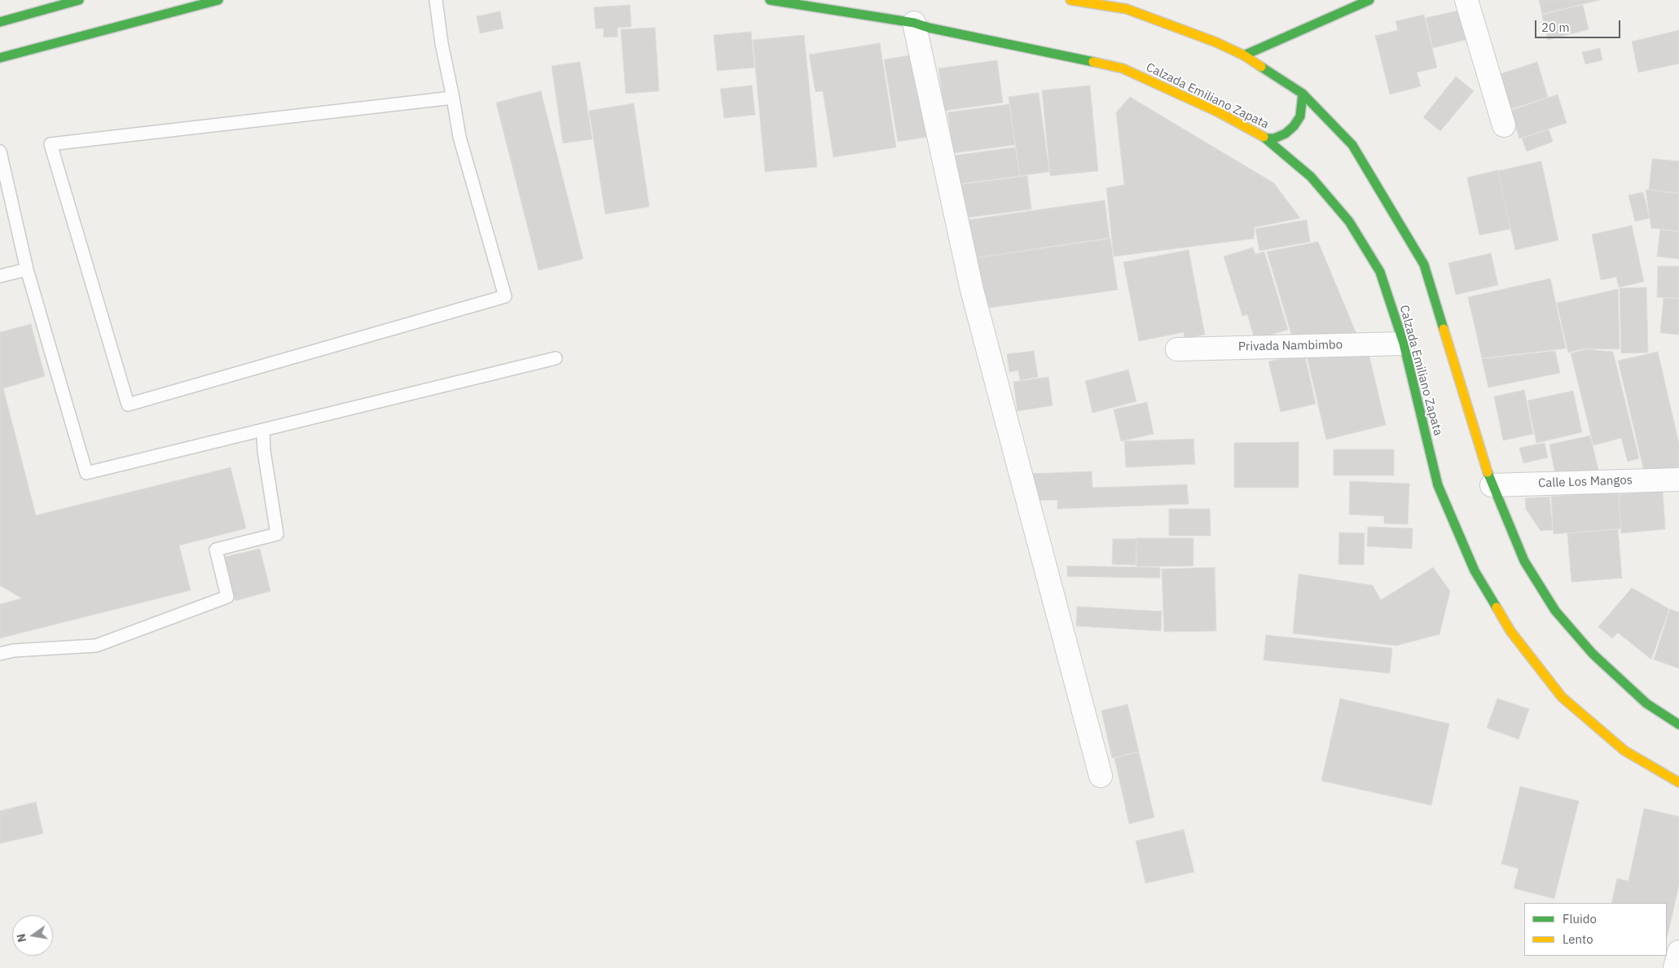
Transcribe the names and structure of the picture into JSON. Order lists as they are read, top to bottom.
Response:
{
  "streets": {
    "main road": ["Calzada Emiliano Zapata"],
    "street": ["Privada Nambimbo", "Calle Los Mangos"]
  },
  "crossings": [
    ["Calzada Emiliano Zapata", "Privada Nambimbo"]
  ],
  "legend": ["Fluido", "Lento"],
  "scale_bar": "20 m",
  "north": "left"
}
